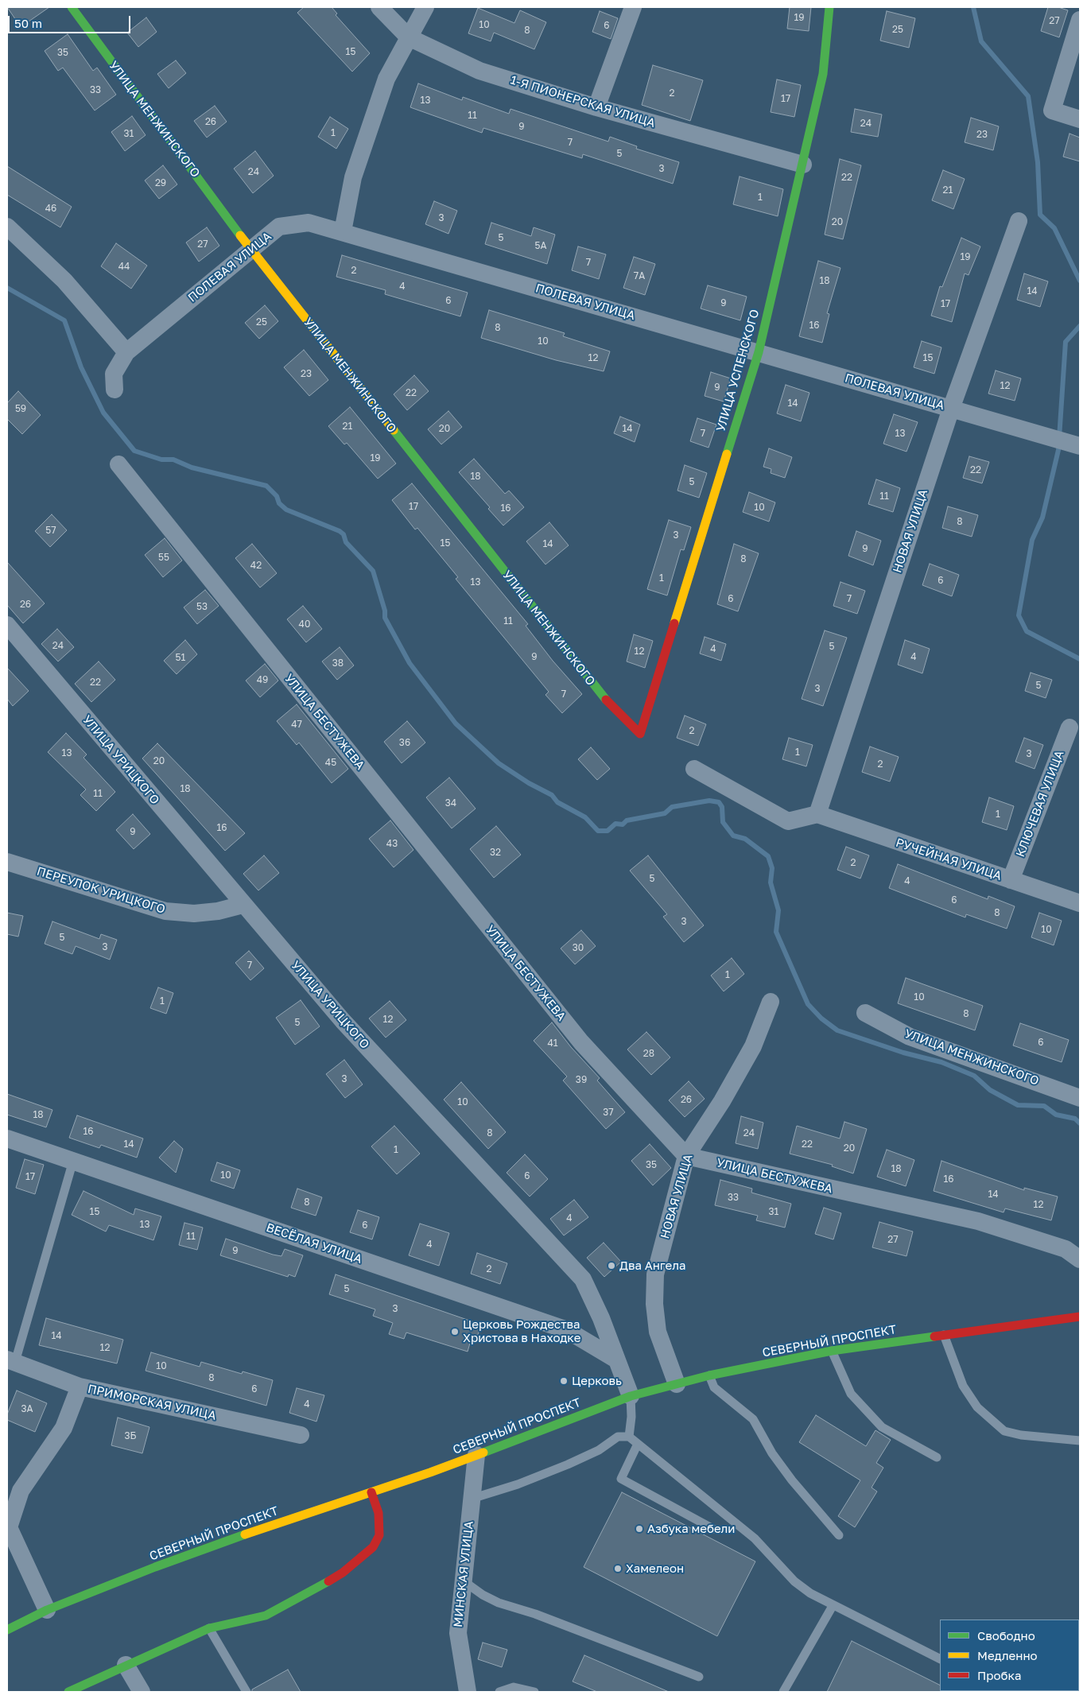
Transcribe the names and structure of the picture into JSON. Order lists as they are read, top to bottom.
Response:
{
  "streets": {
    "street": [
      "1-Я ПИОНЕРСКАЯ УЛИЦА",
      "УЛИЦА МЕНЖИНСКОГО",
      "ПОЛЕВАЯ УЛИЦА",
      "УЛИЦА УСПЕНСКОГО",
      "НОВАЯ УЛИЦА",
      "УЛИЦА БЕСТУЖЕВА",
      "УЛИЦА УРИЦКОГО",
      "КЛЮЧЕВАЯ УЛИЦА",
      "РУЧЕЙНАЯ УЛИЦА",
      "ПЕРЕУЛОК УРИЦКОГО",
      "ВЕСЁЛАЯ УЛИЦА",
      "СЕВЕРНЫЙ ПРОСПЕКТ",
      "ПРИМОРСКАЯ УЛИЦА",
      "МИНСКАЯ УЛИЦА"
    ]
  },
  "crossings": [
    ["1-Я ПИОНЕРСКАЯ УЛИЦА", "УЛИЦА УСПЕНСКОГО"],
    ["УЛИЦА МЕНЖИНСКОГО", "ПОЛЕВАЯ УЛИЦА"],
    ["УЛИЦА МЕНЖИНСКОГО", "УЛИЦА УСПЕНСКОГО"],
    ["ПОЛЕВАЯ УЛИЦА", "УЛИЦА УСПЕНСКОГО"],
    ["ПОЛЕВАЯ УЛИЦА", "НОВАЯ УЛИЦА"],
    ["НОВАЯ УЛИЦА", "УЛИЦА БЕСТУЖЕВА"],
    ["НОВАЯ УЛИЦА", "РУЧЕЙНАЯ УЛИЦА"],
    ["НОВАЯ УЛИЦА", "СЕВЕРНЫЙ ПРОСПЕКТ"],
    ["УЛИЦА УРИЦКОГО", "ПЕРЕУЛОК УРИЦКОГО"],
    ["УЛИЦА УРИЦКОГО", "ВЕСЁЛАЯ УЛИЦА"],
    ["УЛИЦА УРИЦКОГО", "СЕВЕРНЫЙ ПРОСПЕКТ"],
    ["КЛЮЧЕВАЯ УЛИЦА", "РУЧЕЙНАЯ УЛИЦА"],
    ["СЕВЕРНЫЙ ПРОСПЕКТ", "МИНСКАЯ УЛИЦА"]
  ],
  "places": [
    "Два Ангела",
    "Церковь Рождества Христова в Находке",
    "Церковь",
    "Азбука мебели",
    "Хамелеон"
  ],
  "house_numbers": [
    "19",
    "27",
    "10",
    "6",
    "25",
    "8",
    "15",
    "35",
    "33",
    "2",
    "17",
    "13",
    "11",
    "26",
    "24",
    "9",
    "1",
    "31",
    "23",
    "7",
    "5",
    "3",
    "24",
    "22",
    "29",
    "21",
    "1",
    "46",
    "3",
    "20",
    "5",
    "27",
    "5А",
    "19",
    "7",
    "44",
    "2",
    "7А",
    "18",
    "4",
    "14",
    "6",
    "9",
    "17",
    "25",
    "16",
    "8",
    "10",
    "12",
    "15",
    "23",
    "12",
    "9",
    "22",
    "14",
    "59",
    "21",
    "20",
    "14",
    "7",
    "13",
    "19",
    "22",
    "18",
    "5",
    "11",
    "17",
    "10",
    "16",
    "8",
    "57",
    "3",
    "15",
    "14",
    "9",
    "55",
    "8",
    "42",
    "1",
    "6",
    "13",
    "6",
    "7",
    "26",
    "53",
    "11",
    "40",
    "24",
    "5",
    "4",
    "12",
    "9",
    "4",
    "51",
    "38",
    "49",
    "22",
    "5",
    "3",
    "7",
    "47",
    "2",
    "36",
    "1",
    "13",
    "3",
    "20",
    "45",
    "2",
    "18",
    "11",
    "34",
    "1",
    "16",
    "9",
    "43",
    "32",
    "2",
    "5",
    "4",
    "6",
    "8",
    "3",
    "10",
    "5",
    "3",
    "30",
    "7",
    "1",
    "10",
    "1",
    "8",
    "12",
    "5",
    "6",
    "41",
    "28",
    "3",
    "39",
    "26",
    "10",
    "37",
    "18",
    "16",
    "8",
    "24",
    "14",
    "22",
    "20",
    "1",
    "35",
    "18",
    "10",
    "6",
    "17",
    "16",
    "14",
    "33",
    "8",
    "12",
    "15",
    "31",
    "4",
    "13",
    "6",
    "11",
    "27",
    "4",
    "9",
    "2",
    "5",
    "3",
    "14",
    "12",
    "10",
    "8",
    "6",
    "4",
    "3А",
    "3Б"
  ],
  "legend": ["Свободно", "Медленно", "Пробка"],
  "scale_bar": "50 m"
}
